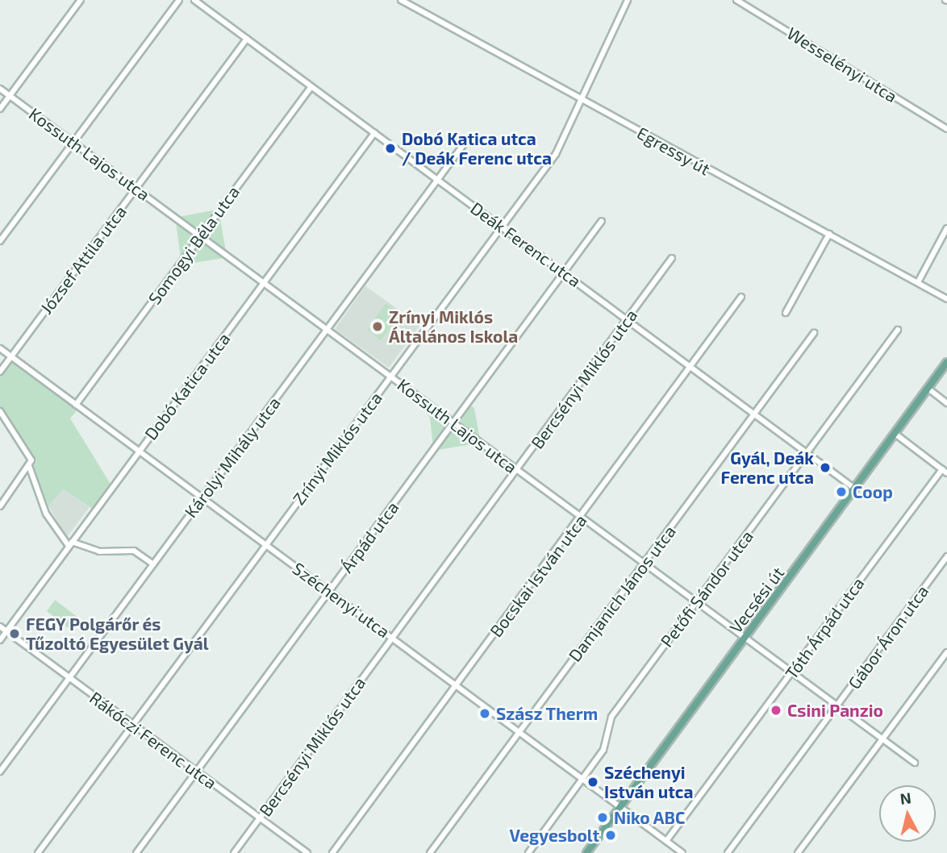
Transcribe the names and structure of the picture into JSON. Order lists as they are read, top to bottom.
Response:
{
  "streets": {
    "main road": ["Vecsési út"],
    "street": [
      "Wesselényi utca",
      "Egressy út",
      "Kossuth Lajos utca",
      "Deák Ferenc utca",
      "Somogyi Béla utca",
      "József Attila utca",
      "Bercsényi Miklós utca",
      "Dobó Katica utca",
      "Zrínyi Miklós utca",
      "Károlyi Mihály utca",
      "Árpád utca",
      "Bocskai István utca",
      "Petőfi Sándor utca",
      "Damjanich János utca",
      "Széchenyi utca",
      "Tóth Árpád utca",
      "Gábor Áron utca",
      "Rákóczi Ferenc utca"
    ]
  },
  "crossings": [
    ["Egressy út", "Zrínyi Miklós utca"],
    ["Kossuth Lajos utca", "Somogyi Béla utca"],
    ["Kossuth Lajos utca", "József Attila utca"],
    ["Kossuth Lajos utca", "Bercsényi Miklós utca"],
    ["Kossuth Lajos utca", "Dobó Katica utca"],
    ["Kossuth Lajos utca", "Zrínyi Miklós utca"],
    ["Kossuth Lajos utca", "Károlyi Mihály utca"],
    ["Kossuth Lajos utca", "Árpád utca"],
    ["Kossuth Lajos utca", "Bocskai István utca"],
    ["Kossuth Lajos utca", "Petőfi Sándor utca"],
    ["Kossuth Lajos utca", "Damjanich János utca"],
    ["Kossuth Lajos utca", "Vecsési út"],
    ["Kossuth Lajos utca", "Tóth Árpád utca"],
    ["Kossuth Lajos utca", "Gábor Áron utca"],
    ["Deák Ferenc utca", "Somogyi Béla utca"],
    ["Deák Ferenc utca", "József Attila utca"],
    ["Deák Ferenc utca", "Bercsényi Miklós utca"],
    ["Deák Ferenc utca", "Dobó Katica utca"],
    ["Deák Ferenc utca", "Zrínyi Miklós utca"],
    ["Deák Ferenc utca", "Károlyi Mihály utca"],
    ["Deák Ferenc utca", "Árpád utca"],
    ["Deák Ferenc utca", "Bocskai István utca"],
    ["Deák Ferenc utca", "Petőfi Sándor utca"],
    ["Deák Ferenc utca", "Damjanich János utca"],
    ["Deák Ferenc utca", "Vecsési út"],
    ["Somogyi Béla utca", "Széchenyi utca"],
    ["József Attila utca", "Széchenyi utca"],
    ["Bercsényi Miklós utca", "Széchenyi utca"],
    ["Bercsényi Miklós utca", "Rákóczi Ferenc utca"],
    ["Dobó Katica utca", "Széchenyi utca"],
    ["Dobó Katica utca", "Rákóczi Ferenc utca"],
    ["Zrínyi Miklós utca", "Széchenyi utca"],
    ["Zrínyi Miklós utca", "Rákóczi Ferenc utca"],
    ["Károlyi Mihály utca", "Széchenyi utca"],
    ["Károlyi Mihály utca", "Rákóczi Ferenc utca"],
    ["Árpád utca", "Széchenyi utca"],
    ["Árpád utca", "Rákóczi Ferenc utca"],
    ["Bocskai István utca", "Széchenyi utca"],
    ["Petőfi Sándor utca", "Széchenyi utca"],
    ["Damjanich János utca", "Széchenyi utca"],
    ["Széchenyi utca", "Vecsési út"],
    ["Széchenyi utca", "Tóth Árpád utca"]
  ],
  "places": [
    "Dobó Katica utca / Deák Ferenc utca",
    "Zrínyi Miklós Általános Iskola",
    "Gyál, Deák Ferenc utca",
    "Coop",
    "FEGY Polgárőr és Tűzoltó Egyesület Gyál",
    "Csini Panzio",
    "Szász Therm",
    "Széchenyi István utca",
    "Niko ABC",
    "Vegyesbolt"
  ],
  "north": "top"
}
